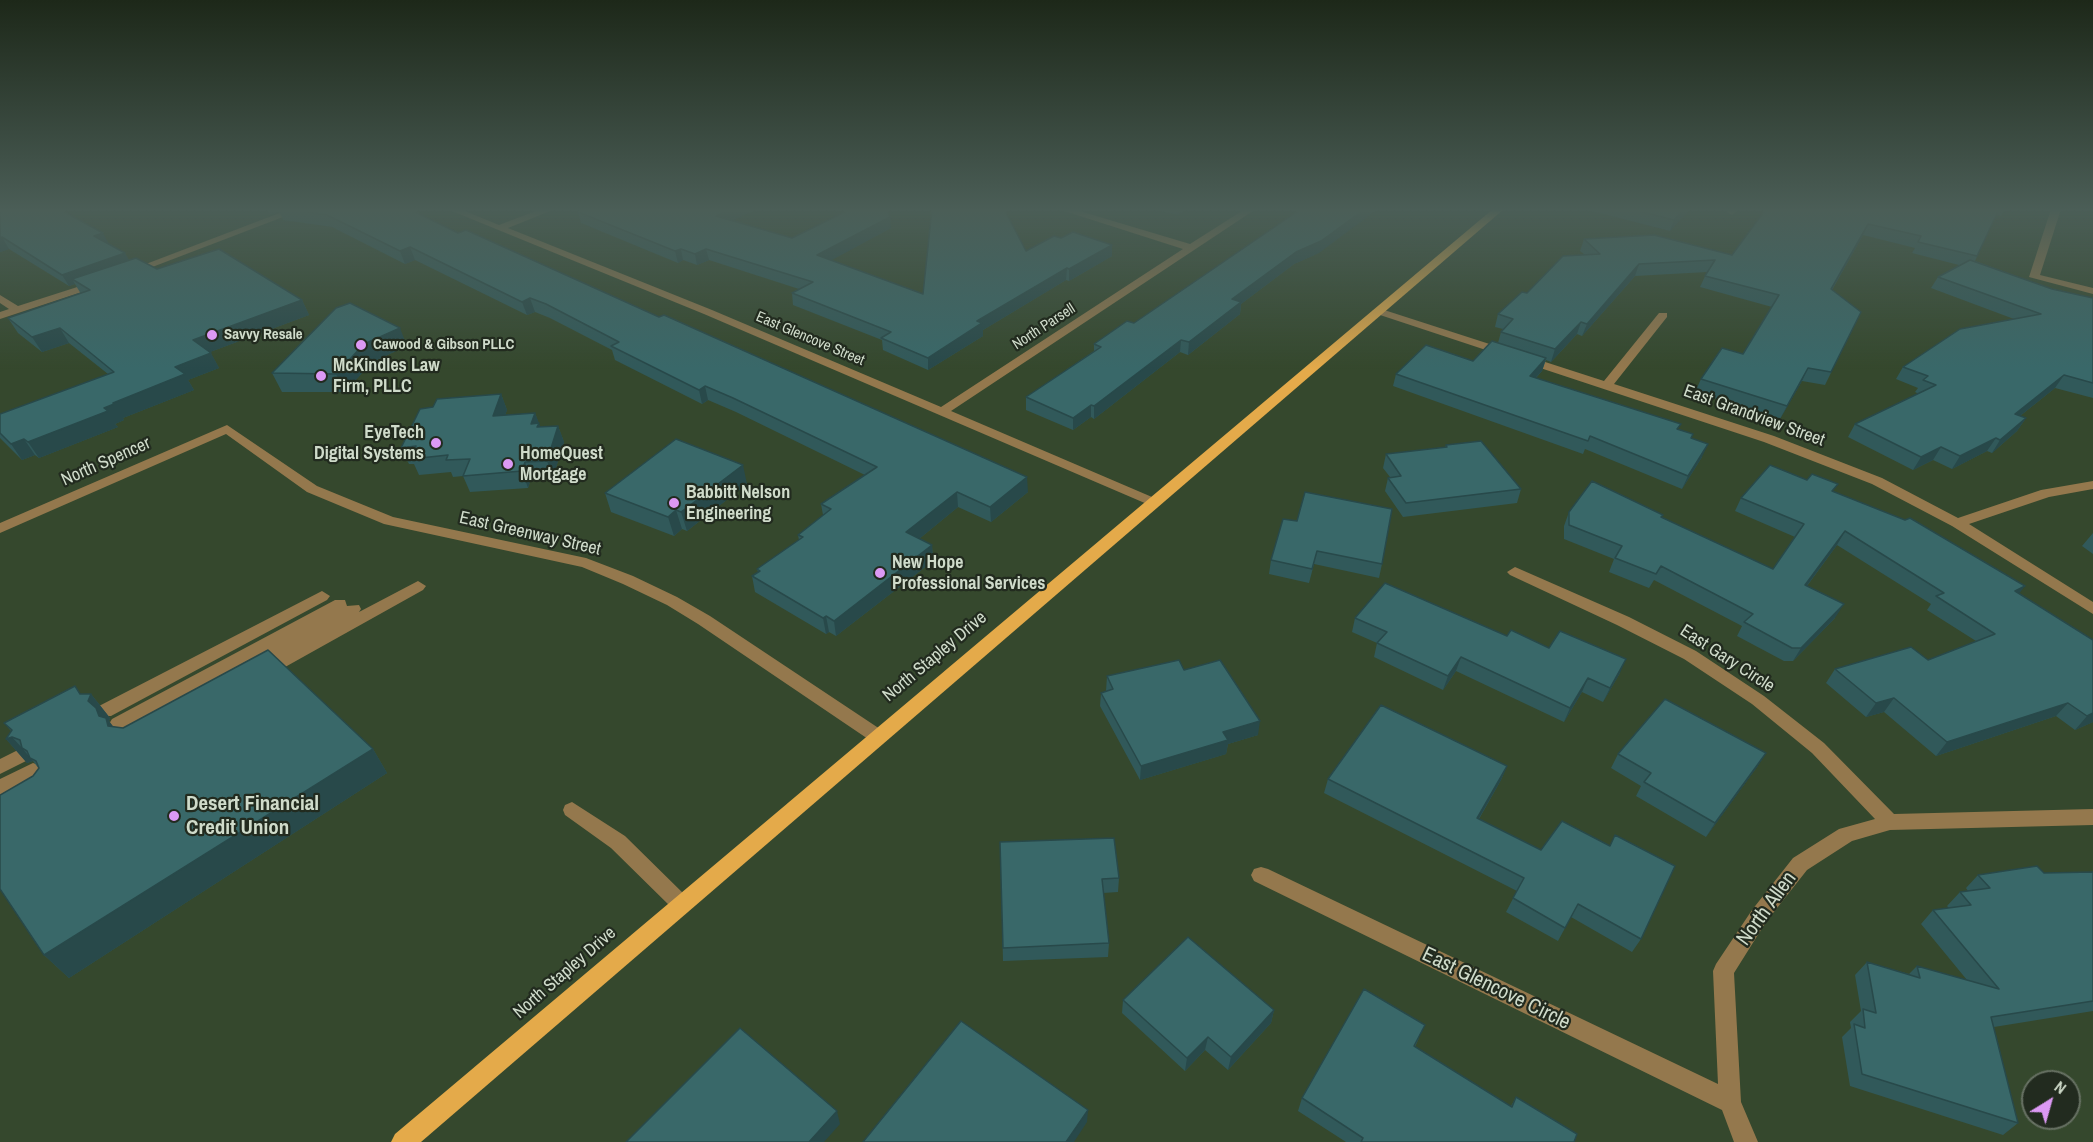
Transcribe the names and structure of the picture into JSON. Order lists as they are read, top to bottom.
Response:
{
  "streets": {
    "main road": ["North Stapley Drive"],
    "street": [
      "North Parsell",
      "East Glencove Street",
      "East Grandview Street",
      "North Spencer",
      "East Greenway Street",
      "East Gary Circle",
      "North Allen",
      "East Glencove Circle"
    ]
  },
  "crossings": [
    ["North Parsell", "East Glencove Street"],
    ["East Glencove Street", "North Stapley Drive"],
    ["East Grandview Street", "North Stapley Drive"],
    ["North Spencer", "East Greenway Street"],
    ["East Greenway Street", "North Stapley Drive"],
    ["East Gary Circle", "North Allen"],
    ["North Allen", "East Glencove Circle"]
  ],
  "places": [
    "Savvy Resale",
    "Cawood & Gibson PLLC",
    "McKindles Law Firm, PLLC",
    "EyeTech Digital Systems",
    "HomeQuest Mortgage",
    "Babbitt Nelson Engineering",
    "New Hope Professional Services",
    "Desert Financial Credit Union"
  ],
  "north": "top right"
}
